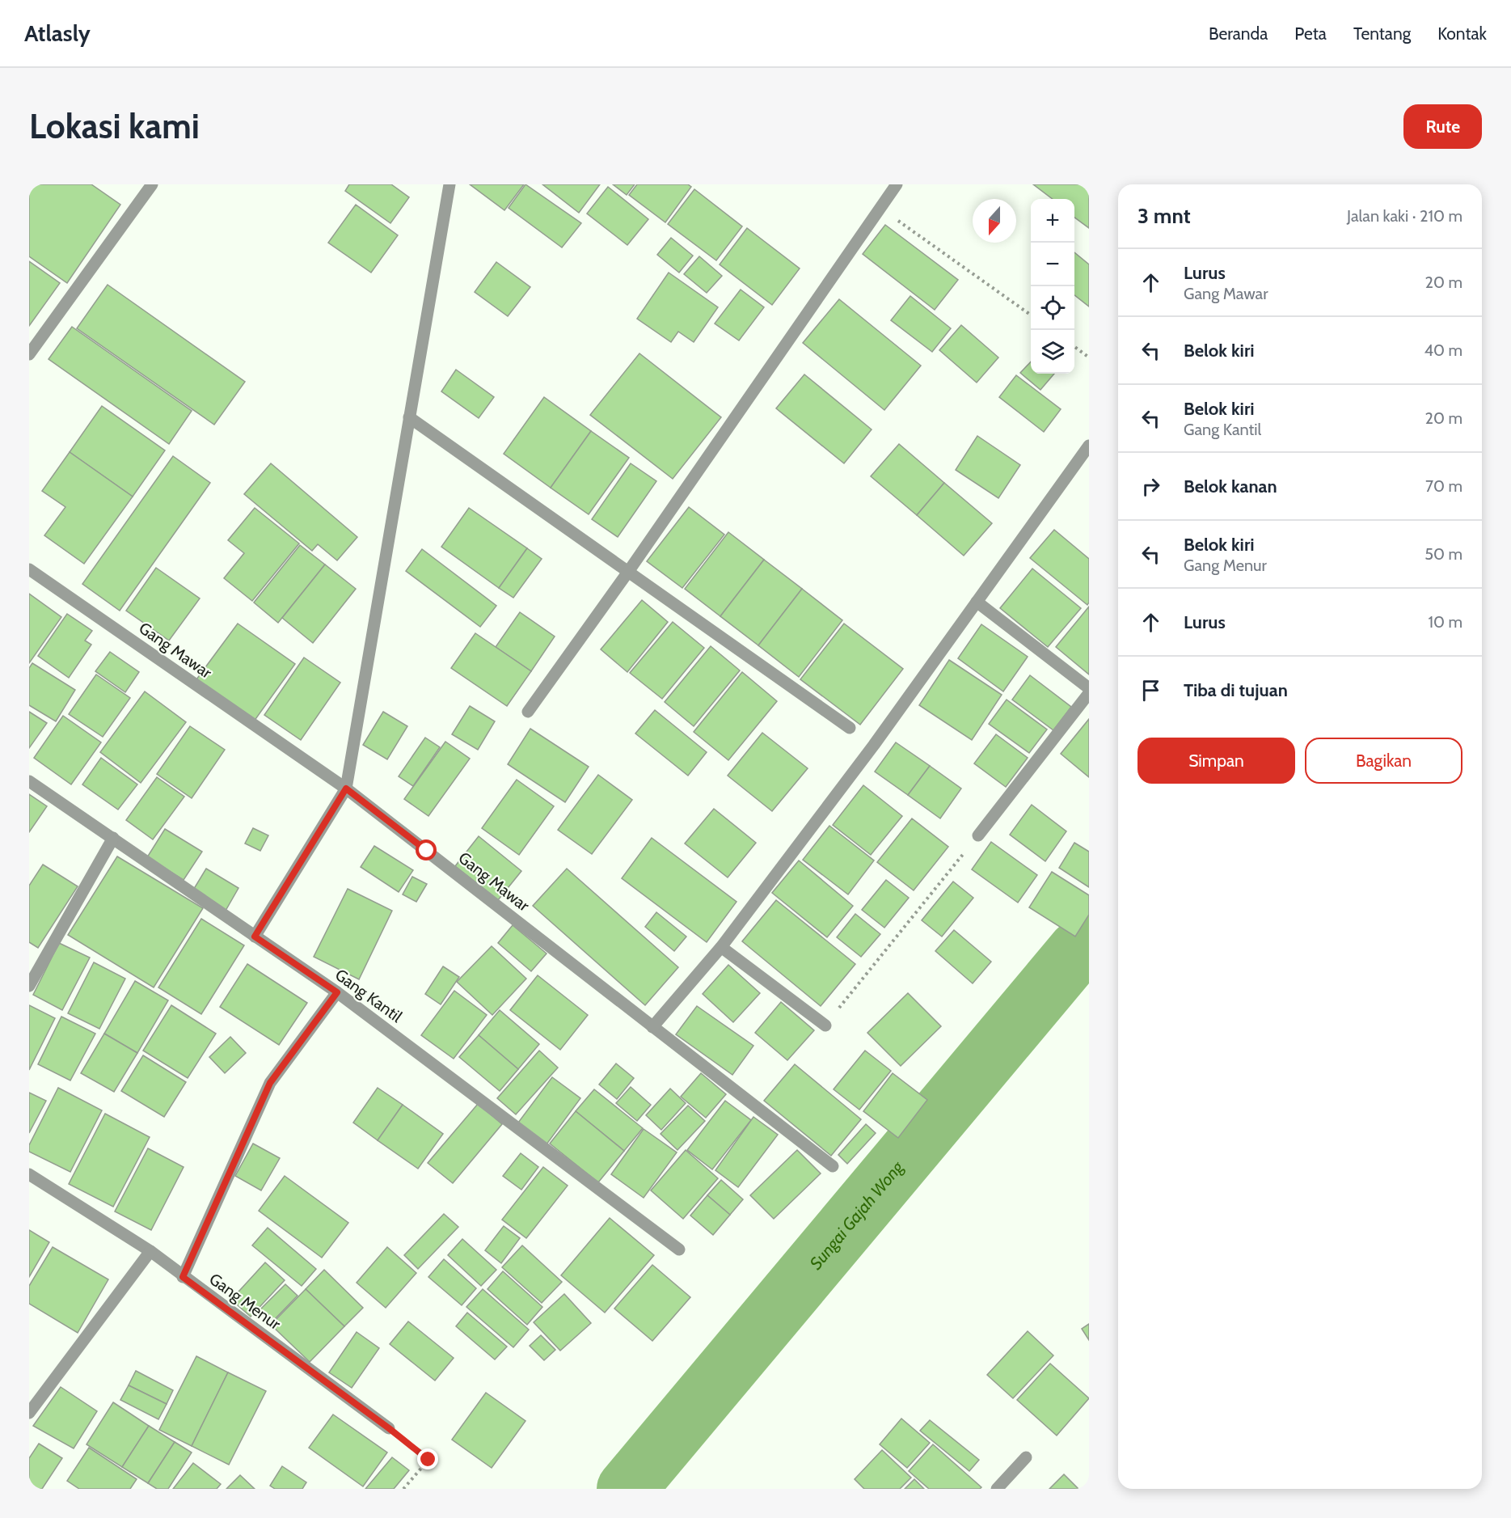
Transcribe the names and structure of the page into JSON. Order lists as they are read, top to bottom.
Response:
{
  "streets": {
    "street": ["Gang Mawar", "Gang Kantil", "Gang Menur"]
  },
  "water": ["Sungai Gajah Wong"],
  "north": "bottom",
  "page": {
    "header": "Atlasly",
    "nav": [
      "Beranda",
      "Peta",
      "Tentang",
      "Kontak"
    ],
    "buttons": [
      "Rute",
      ["Simpan", "Bagikan"]
    ],
    "title": "Lokasi kami",
    "heading": ["3 mnt", "Jalan kaki · 210 m"],
    "map_buttons": ["+", "−"],
    "list": [
      ["Lurus", "Gang Mawar", "20 m"],
      ["Belok kiri", "40 m"],
      ["Belok kiri", "Gang Kantil", "20 m"],
      ["Belok kanan", "70 m"],
      ["Belok kiri", "Gang Menur", "50 m"],
      ["Lurus", "10 m"],
      "Tiba di tujuan"
    ]
  }
}
